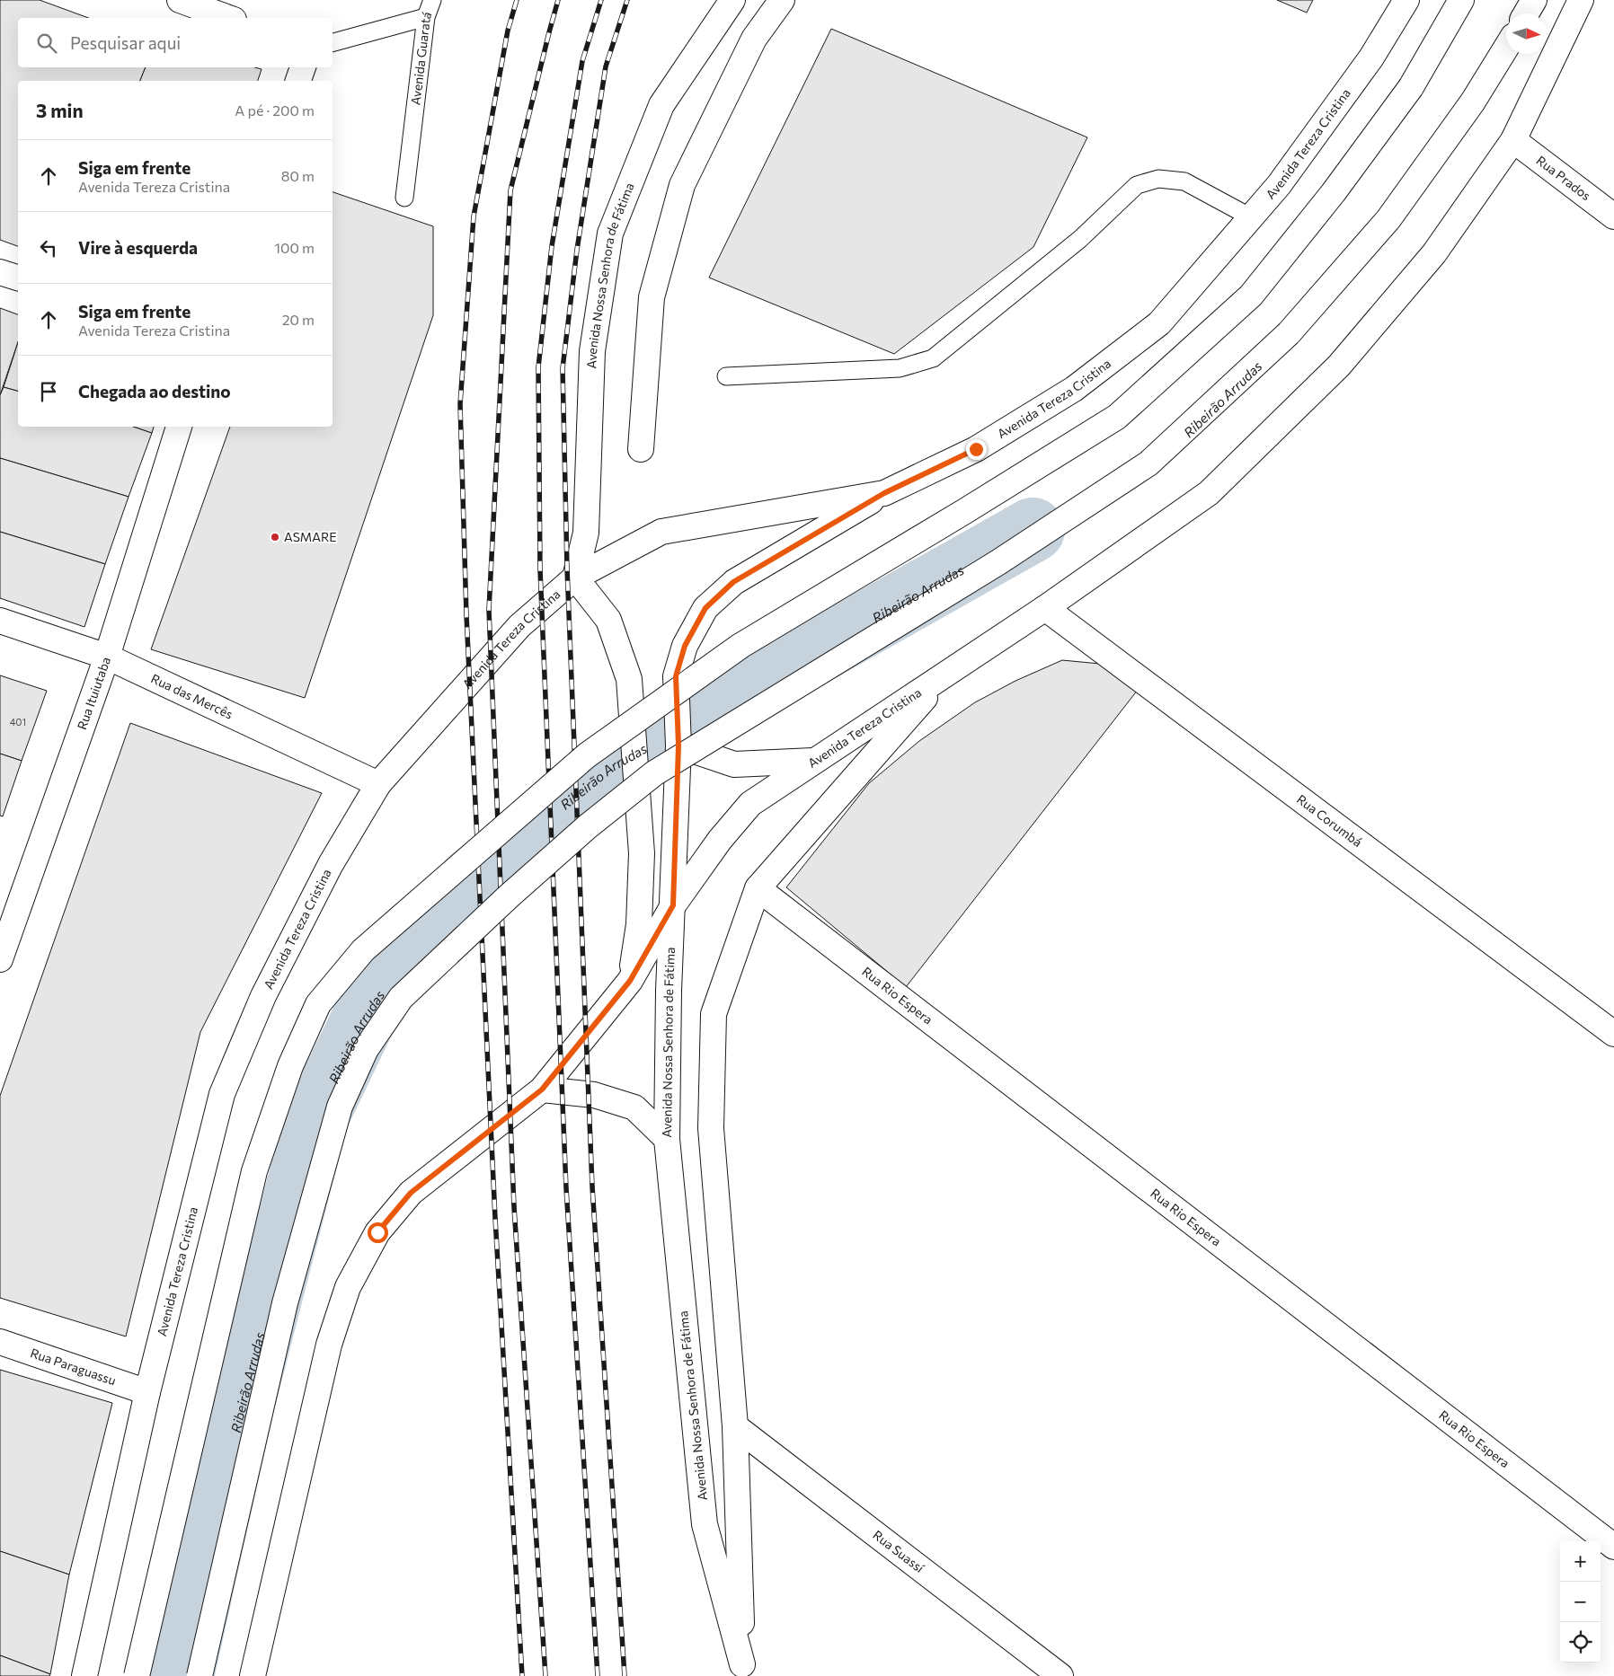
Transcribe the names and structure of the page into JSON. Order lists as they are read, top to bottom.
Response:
{
  "streets": {
    "main road": [
      "Avenida Tereza Cristina",
      "Rua Prados",
      "Avenida Nossa Senhora de Fátima",
      "Rua Ituiutaba",
      "Rua das Mercês",
      "Rua Corumbá",
      "Rua Rio Espera",
      "Rua Paraguassu",
      "Rua Suassí"
    ],
    "lane": ["Avenida Guaratá"]
  },
  "crossings": [
    ["Avenida Tereza Cristina", "Rua Prados"],
    ["Avenida Tereza Cristina", "Avenida Nossa Senhora de Fátima"],
    ["Avenida Tereza Cristina", "Rua das Mercês"],
    ["Avenida Tereza Cristina", "Rua Corumbá"],
    ["Avenida Tereza Cristina", "Rua Paraguassu"],
    ["Avenida Nossa Senhora de Fátima", "Rua Rio Espera"],
    ["Avenida Nossa Senhora de Fátima", "Rua Suassí"],
    ["Rua Ituiutaba", "Rua das Mercês"]
  ],
  "water": ["Ribeirão Arrudas"],
  "places": ["ASMARE"],
  "house_numbers": ["401"],
  "north": "right",
  "page": {
    "search": "Pesquisar aqui",
    "heading": ["3 min", "A pé · 200 m"],
    "list": [
      ["Siga em frente", "Avenida Tereza Cristina", "80 m"],
      ["Vire à esquerda", "100 m"],
      ["Siga em frente", "Avenida Tereza Cristina", "20 m"],
      "Chegada ao destino"
    ],
    "map_buttons": ["+", "−"]
  }
}
